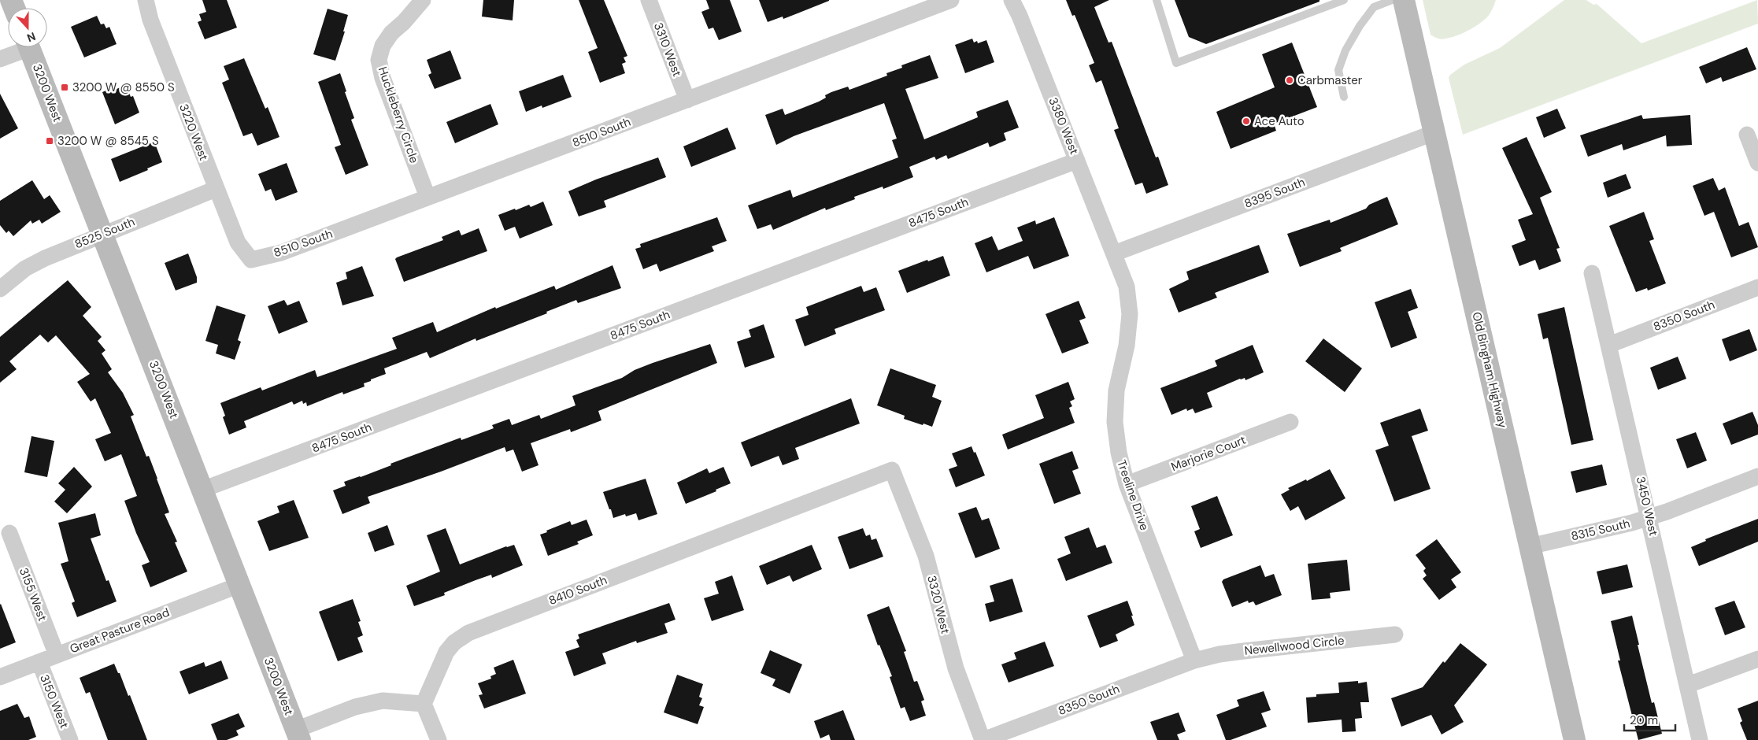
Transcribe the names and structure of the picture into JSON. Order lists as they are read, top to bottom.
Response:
{
  "streets": {
    "street": [
      "3310 West",
      "3200 West",
      "Huckleberry Circle",
      "3380 West",
      "3220 West",
      "8510 South",
      "8395 South",
      "8475 South",
      "8525 South",
      "8350 South",
      "Old Bingham Highway",
      "Marjorie Court",
      "Treeline Drive",
      "3450 West",
      "8315 South",
      "8410 South",
      "3155 West",
      "3320 West",
      "Great Pasture Road",
      "Newellwood Circle",
      "3150 West"
    ]
  },
  "crossings": [
    ["3310 West", "8510 South"],
    ["3200 West", "8475 South"],
    ["3200 West", "8525 South"],
    ["3200 West", "Great Pasture Road"],
    ["Huckleberry Circle", "8510 South"],
    ["3380 West", "8395 South"],
    ["3380 West", "8475 South"],
    ["3380 West", "Treeline Drive"],
    ["3220 West", "8510 South"],
    ["3220 West", "8525 South"],
    ["8395 South", "Old Bingham Highway"],
    ["8395 South", "Treeline Drive"],
    ["8350 South", "Treeline Drive"],
    ["8350 South", "3450 West"],
    ["8350 South", "3320 West"],
    ["8350 South", "Newellwood Circle"],
    ["Old Bingham Highway", "8315 South"],
    ["Marjorie Court", "Treeline Drive"],
    ["Treeline Drive", "Newellwood Circle"],
    ["3450 West", "8315 South"],
    ["8410 South", "3320 West"],
    ["3155 West", "Great Pasture Road"],
    ["Great Pasture Road", "3150 West"]
  ],
  "places": {
    "other": ["Carbmaster", "Ace Auto"],
    "transit": ["3200 W @ 8550 S", "3200 W @ 8545 S"]
  },
  "scale_bar": "20 m",
  "north": "bottom"
}
